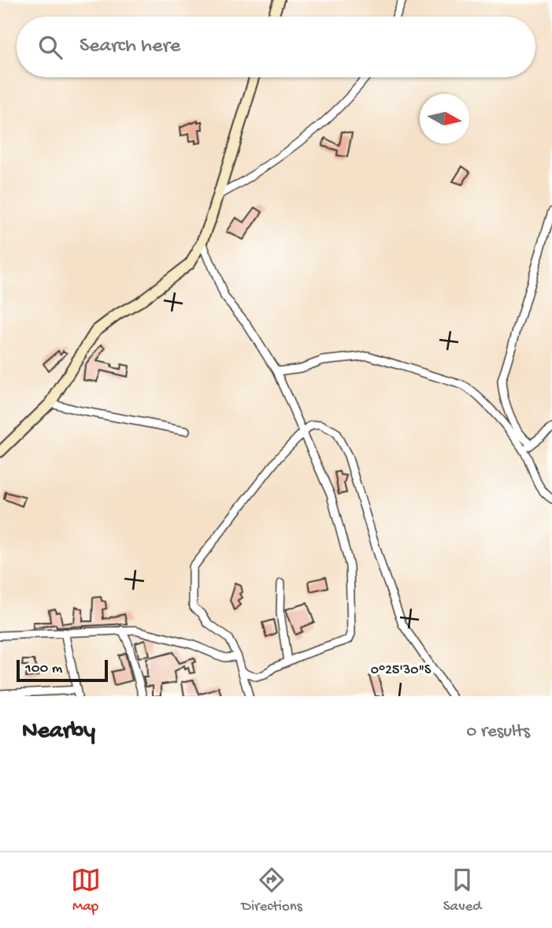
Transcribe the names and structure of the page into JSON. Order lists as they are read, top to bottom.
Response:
{
  "scale_bar": "100 m",
  "north": "right",
  "page": {
    "search": "Search here",
    "scale": "100 m",
    "heading": ["Nearby", "0 results"],
    "nav": ["Map", "Directions", "Saved"]
  },
  "coordinates": ["0°25'30\"S"]
}
